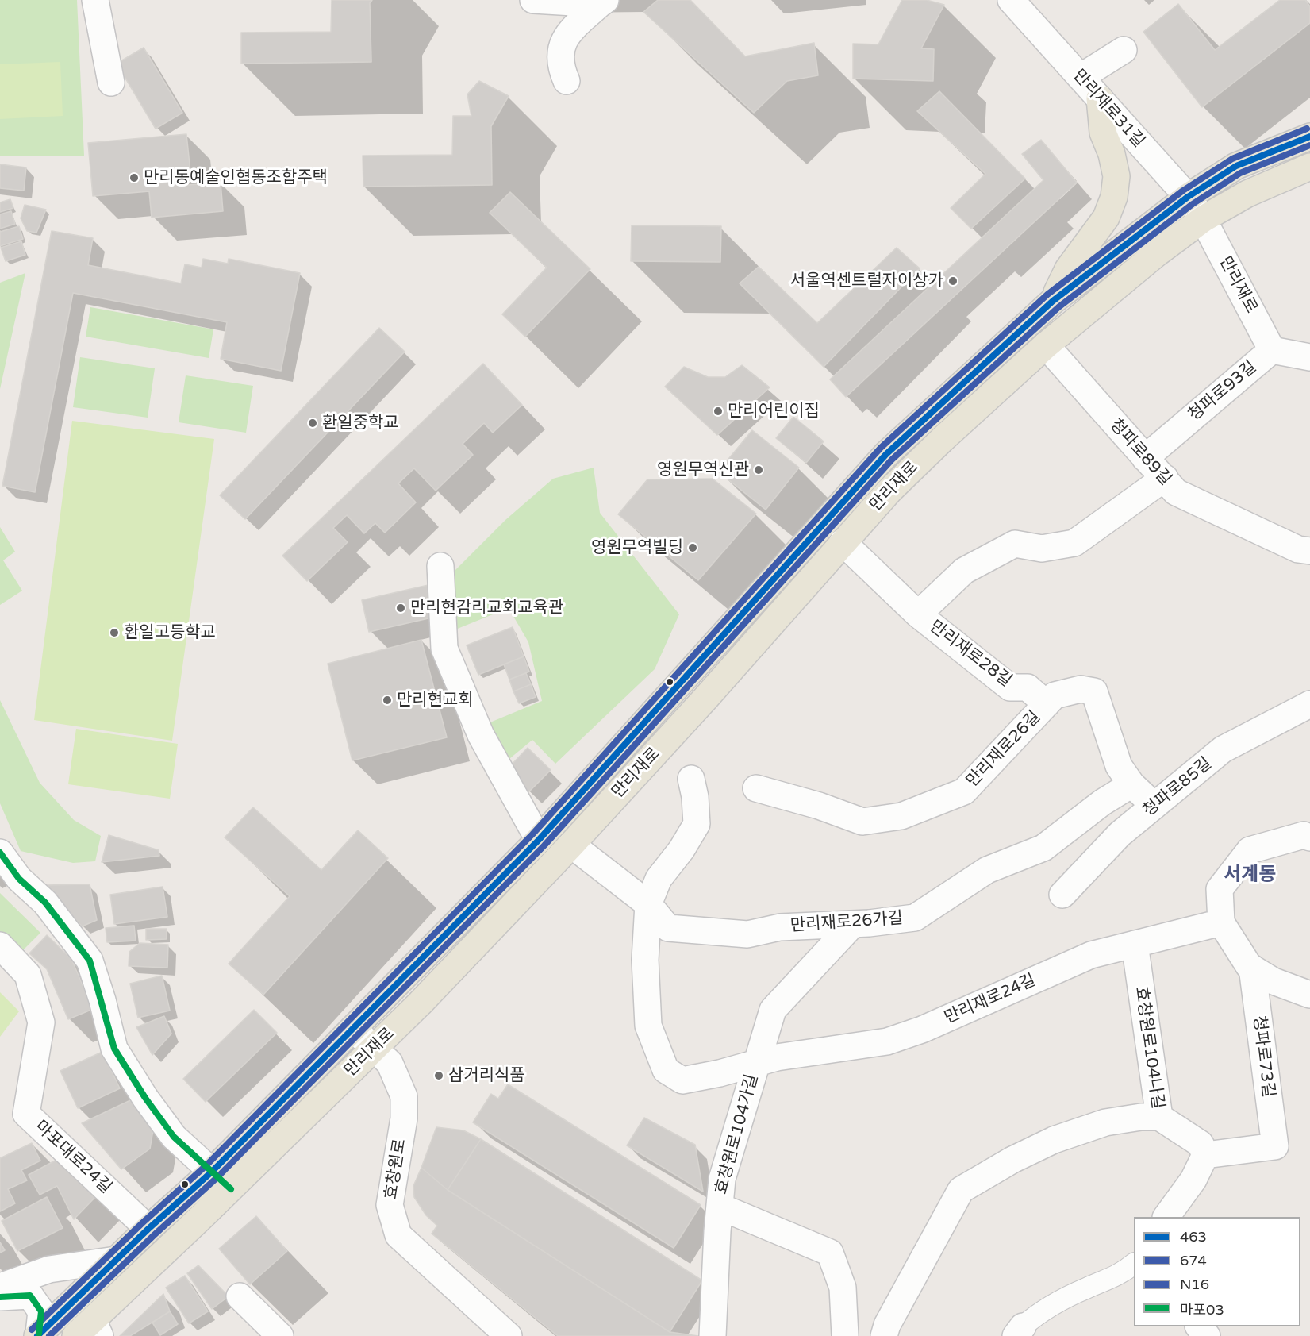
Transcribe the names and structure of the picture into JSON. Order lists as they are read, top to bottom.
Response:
{
  "streets": {
    "main road": ["만리재로"],
    "street": [
      "만리재로31길",
      "청파로93길",
      "청파로89길",
      "만리재로28길",
      "만리재로26길",
      "청파로85길",
      "만리재로26가길",
      "만리재로24길",
      "효창원로104나길",
      "청파로73길",
      "효창원로104가길",
      "마포대로24길",
      "효창원로"
    ]
  },
  "crossings": [
    ["만리재로31길", "만리재로"],
    ["만리재로", "청파로93길"],
    ["만리재로", "청파로89길"],
    ["만리재로", "만리재로28길"],
    ["만리재로", "마포대로24길"],
    ["만리재로", "효창원로"],
    ["청파로93길", "청파로89길"],
    ["청파로89길", "만리재로28길"],
    ["만리재로28길", "만리재로26길"],
    ["만리재로26길", "청파로85길"],
    ["만리재로26길", "만리재로26가길"],
    ["만리재로26가길", "만리재로24길"],
    ["만리재로24길", "효창원로104나길"],
    ["만리재로24길", "청파로73길"],
    ["만리재로24길", "효창원로104가길"]
  ],
  "districts": ["서계동"],
  "places": [
    "만리동예술인협동조합주택",
    "서울역센트럴자이상가",
    "만리어린이집",
    "환일중학교",
    "영원무역신관",
    "영원무역빌딩",
    "만리현감리교회교육관",
    "환일고등학교",
    "만리현교회",
    "삼거리식품"
  ],
  "lines": [
    "transit line N16",
    "transit line 463",
    "transit line 674",
    "transit line 마포03"
  ],
  "legend": [
    "463",
    "674",
    "N16",
    "마포03"
  ]
}
